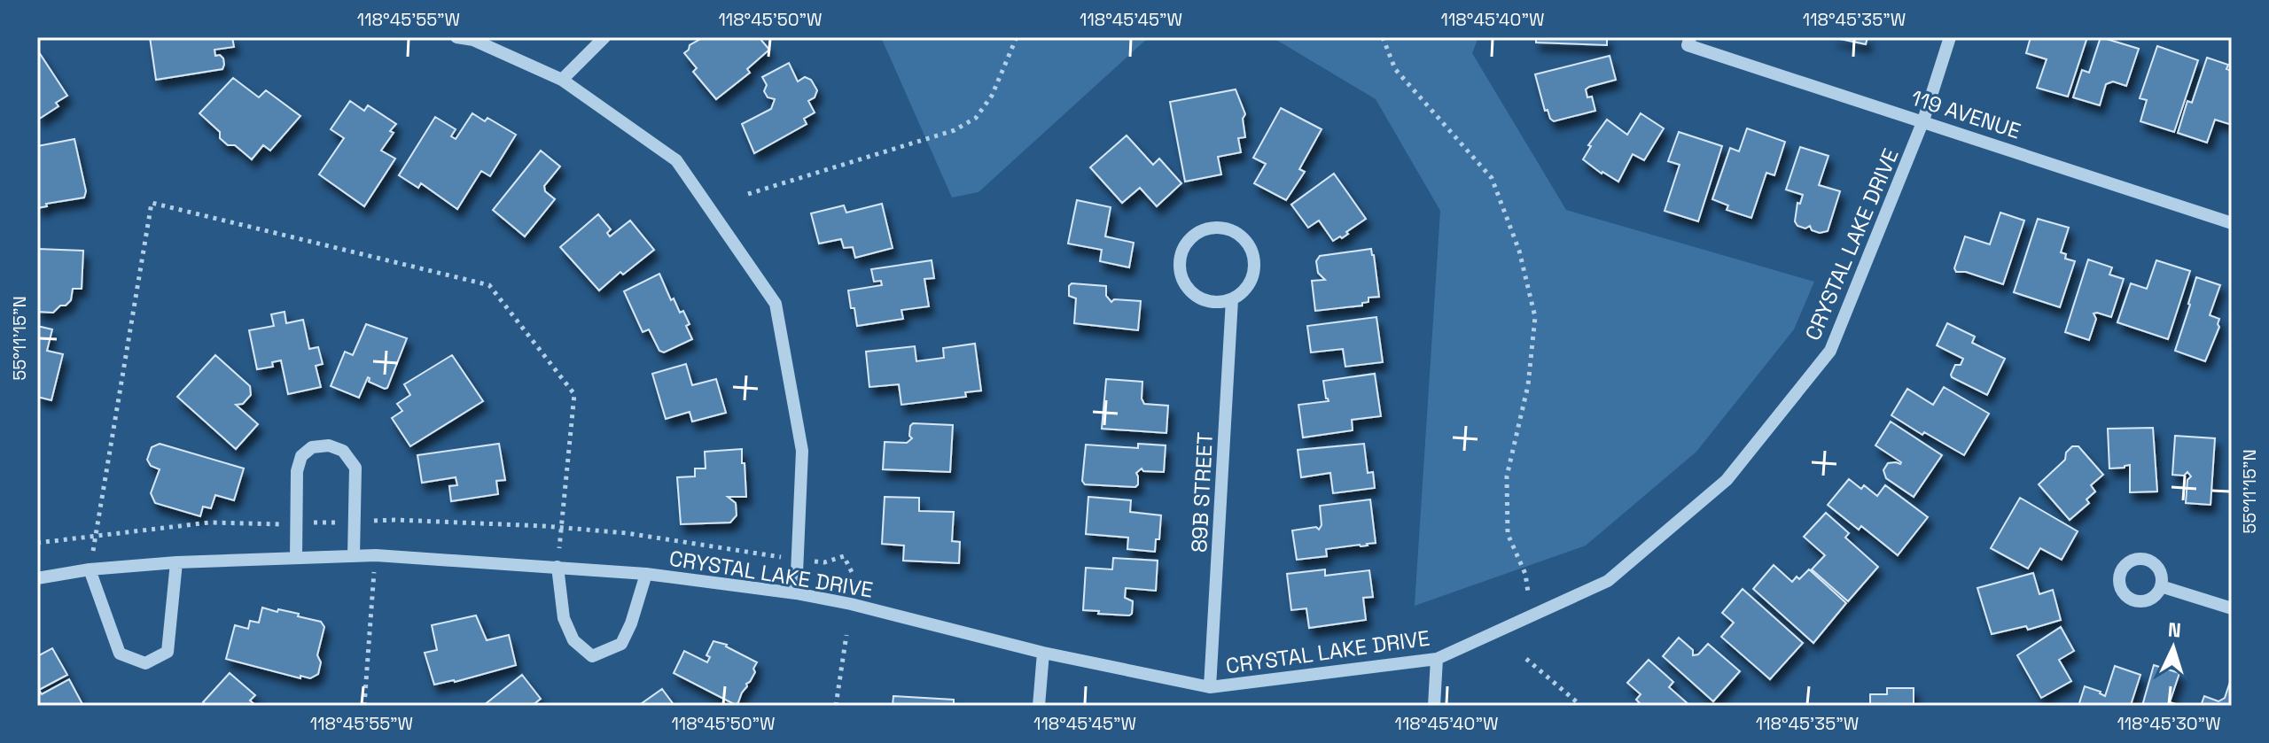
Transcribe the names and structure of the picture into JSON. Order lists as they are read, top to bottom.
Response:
{
  "streets": {
    "street": ["119 AVENUE", "CRYSTAL LAKE DRIVE", "89B STREET"]
  },
  "crossings": [
    ["119 AVENUE", "CRYSTAL LAKE DRIVE"],
    ["CRYSTAL LAKE DRIVE", "89B STREET"]
  ],
  "north": "top",
  "coordinates": [
    "118°45'55\"W",
    "118°45'50\"W",
    "118°45'45\"W",
    "118°45'40\"W",
    "118°45'35\"W",
    "55°11'15\"N",
    "118°45'30\"W"
  ]
}
